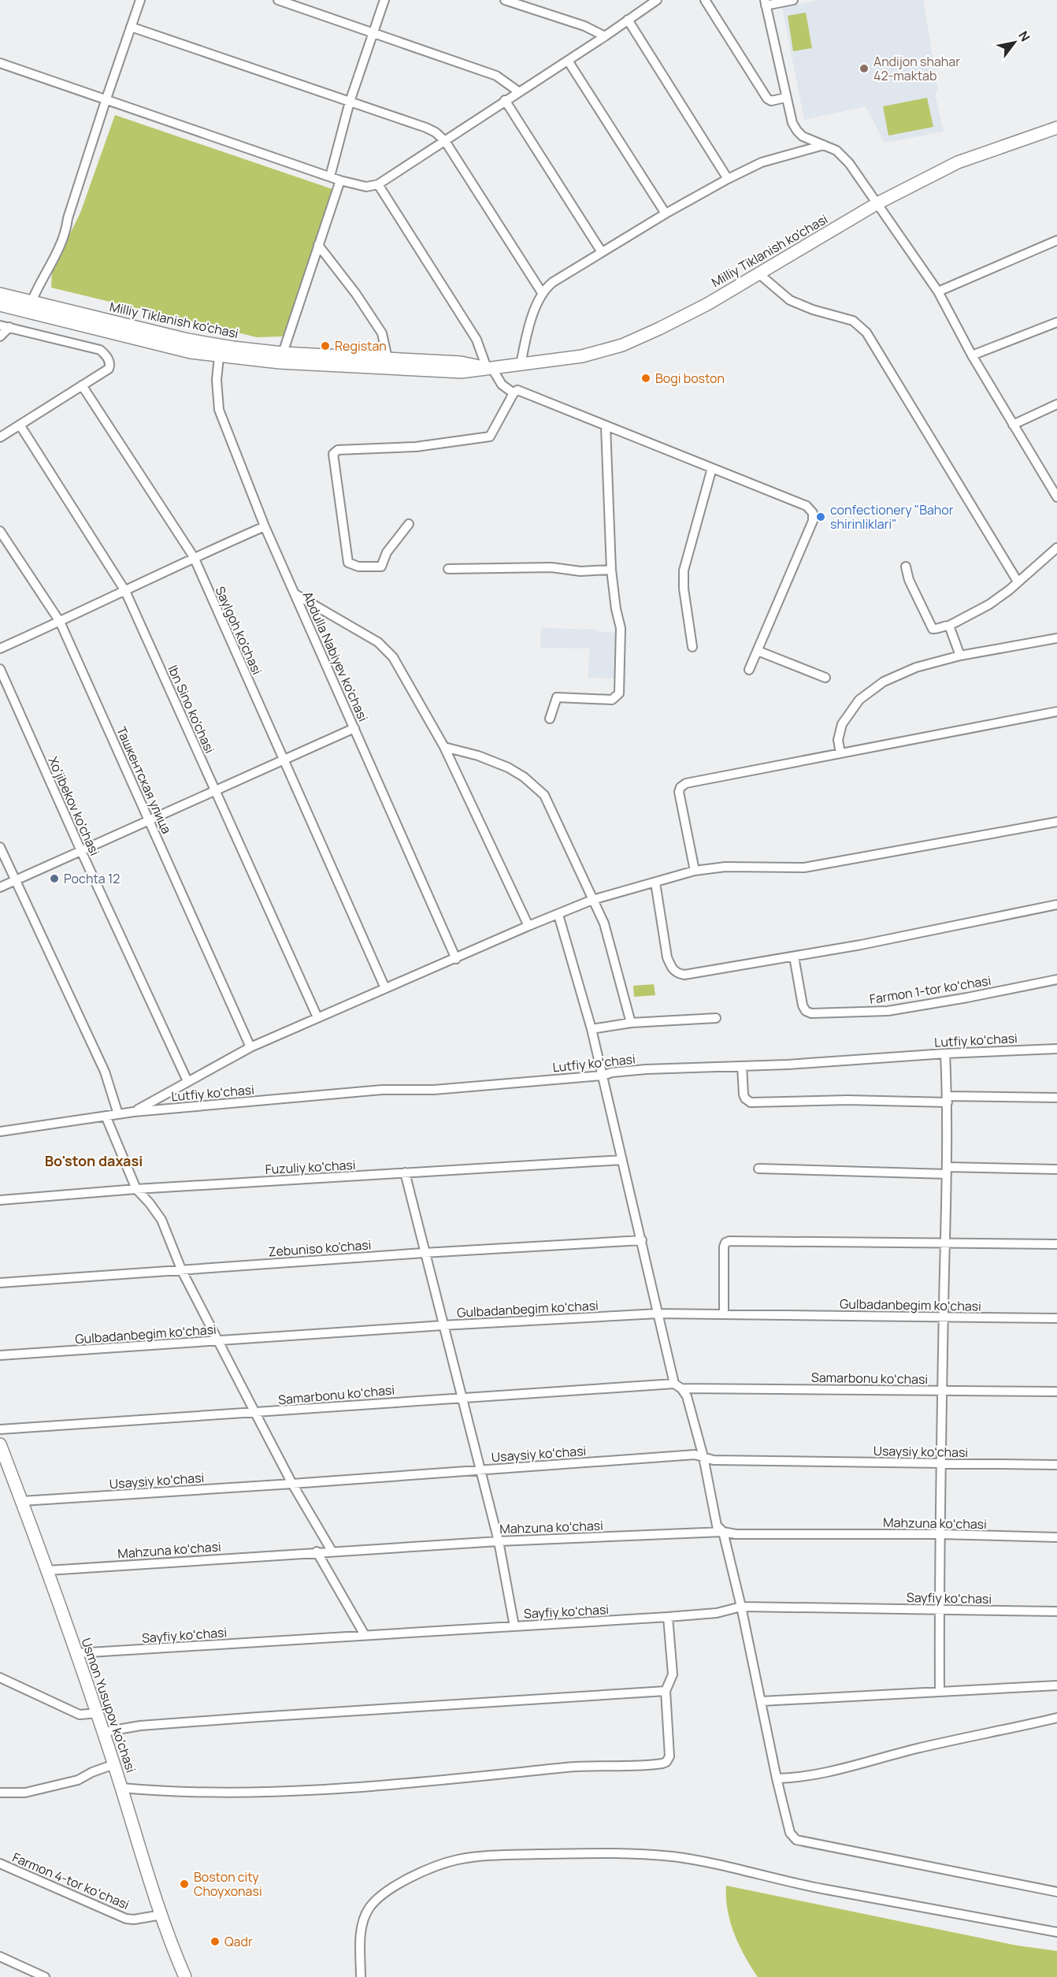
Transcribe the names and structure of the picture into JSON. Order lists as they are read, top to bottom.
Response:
{
  "streets": {
    "main road": ["Milliy Tiklanish ko'chasi", "Usmon Yusupov ko'chasi"],
    "street": [
      "Saylgoh ko'chasi",
      "Abdulla Nabiyev ko'chasi",
      "Ibn Sino ko'chasi",
      "Ташкентская улица",
      "Xo'jibekov ko'chasi",
      "Farmon 1-tor koʻchasi",
      "Lutfiy koʻchasi",
      "Fuzuliy koʻchasi",
      "Zebuniso ko'chasi",
      "Gulbadanbegim koʻchasi",
      "Samarbonu koʻchasi",
      "Usaysiy koʻchasi",
      "Mahzuna koʻchasi",
      "Sayfiy koʻchasi",
      "Farmon 4-tor koʻchasi"
    ]
  },
  "crossings": [
    ["Milliy Tiklanish ko'chasi", "Abdulla Nabiyev ko'chasi"],
    ["Usaysiy koʻchasi", "Usmon Yusupov ko'chasi"],
    ["Mahzuna koʻchasi", "Usmon Yusupov ko'chasi"],
    ["Sayfiy koʻchasi", "Usmon Yusupov ko'chasi"],
    ["Usmon Yusupov ko'chasi", "Farmon 4-tor koʻchasi"]
  ],
  "districts": ["Bo'ston daxasi"],
  "places": [
    "Andijon shahar 42-maktab",
    "Registan",
    "Bogi boston",
    "confectionery \"Bahor shirinliklari\"",
    "Pochta 12",
    "Boston city Choyxonasi",
    "Qadr"
  ],
  "north": "top right"
}
